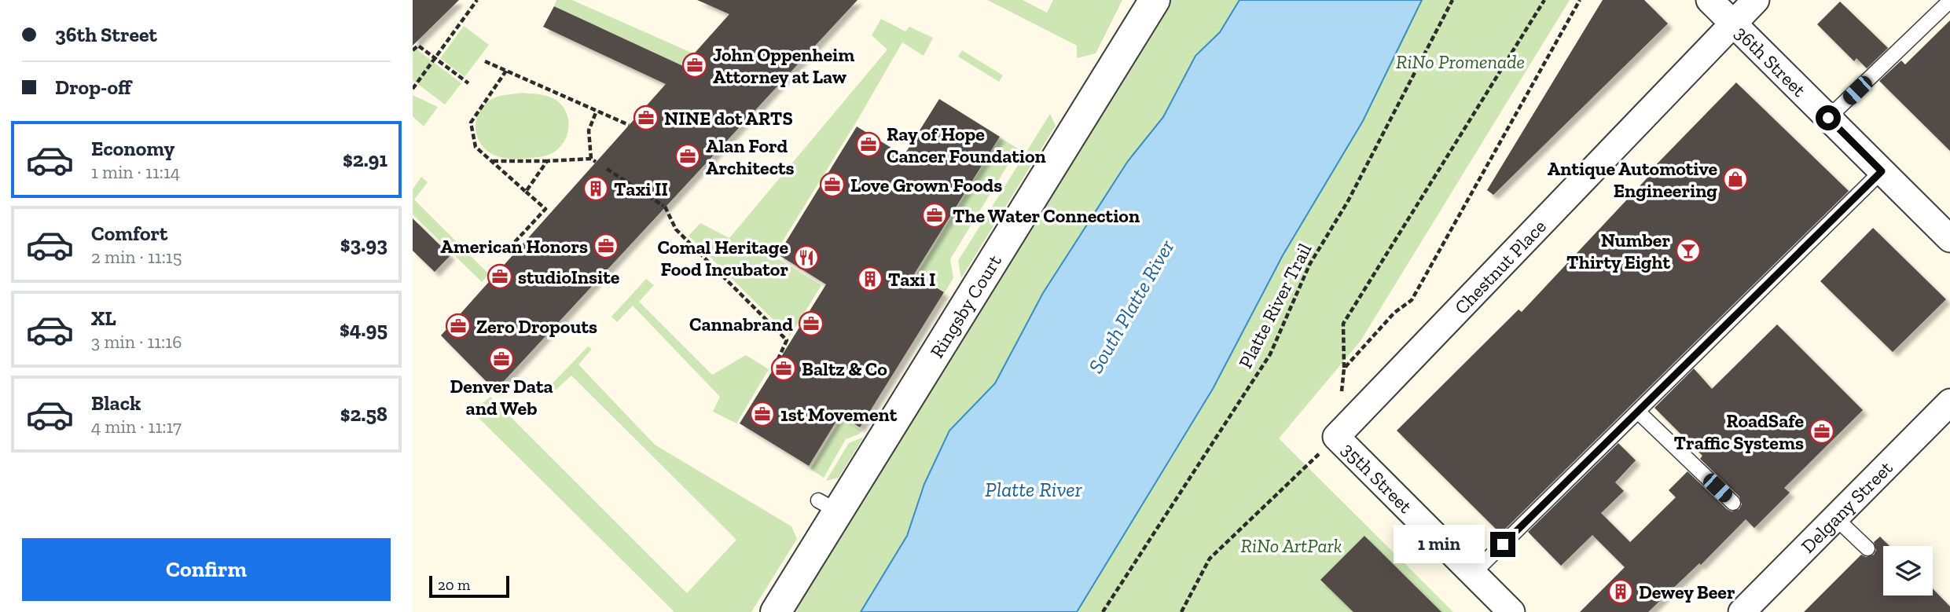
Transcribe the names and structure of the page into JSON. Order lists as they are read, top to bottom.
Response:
{
  "streets": {
    "street": [
      "36th Street",
      "Chestnut Place",
      "Ringsby Court",
      "35th Street",
      "Delgany Street"
    ],
    "path": ["Platte River Trail"]
  },
  "crossings": [
    ["36th Street", "Chestnut Place"],
    ["Chestnut Place", "35th Street"]
  ],
  "water": ["South Platte River", "Platte River"],
  "parks": ["RiNo Promenade", "RiNo ArtPark"],
  "places": {
    "office": [
      "John Oppenheim Attorney at Law",
      "NINE dot ARTS",
      "Ray of Hope Cancer Foundation",
      "Alan Ford Architects",
      "Love Grown Foods",
      "The Water Connection",
      "American Honors",
      "studioInsite",
      "Cannabrand",
      "Zero Dropouts",
      "Denver Data and Web",
      "Baltz & Co",
      "1st Movement",
      "RoadSafe Traffic Systems"
    ],
    "shop": ["Antique Automotive Engineering"],
    "building": ["Taxi II", "Taxi I", "Dewey Beer"],
    "bar": ["Number Thirty Eight"],
    "restaurant": ["Comal Heritage Food Incubator"]
  },
  "scale_bar": "20 m",
  "page": {
    "banner": ["36th Street", "Drop-off"],
    "list": [
      {
        "name": "Economy",
        "note": "1 min · 11:14",
        "value": "$2.91"
      },
      {
        "name": "Comfort",
        "note": "2 min · 11:15",
        "value": "$3.93"
      },
      {
        "name": "XL",
        "note": "3 min · 11:16",
        "value": "$4.95"
      },
      {
        "name": "Black",
        "note": "4 min · 11:17",
        "value": "$2.58"
      }
    ],
    "bubble": "1 min",
    "buttons": "Confirm",
    "scale": "20 m"
  }
}
